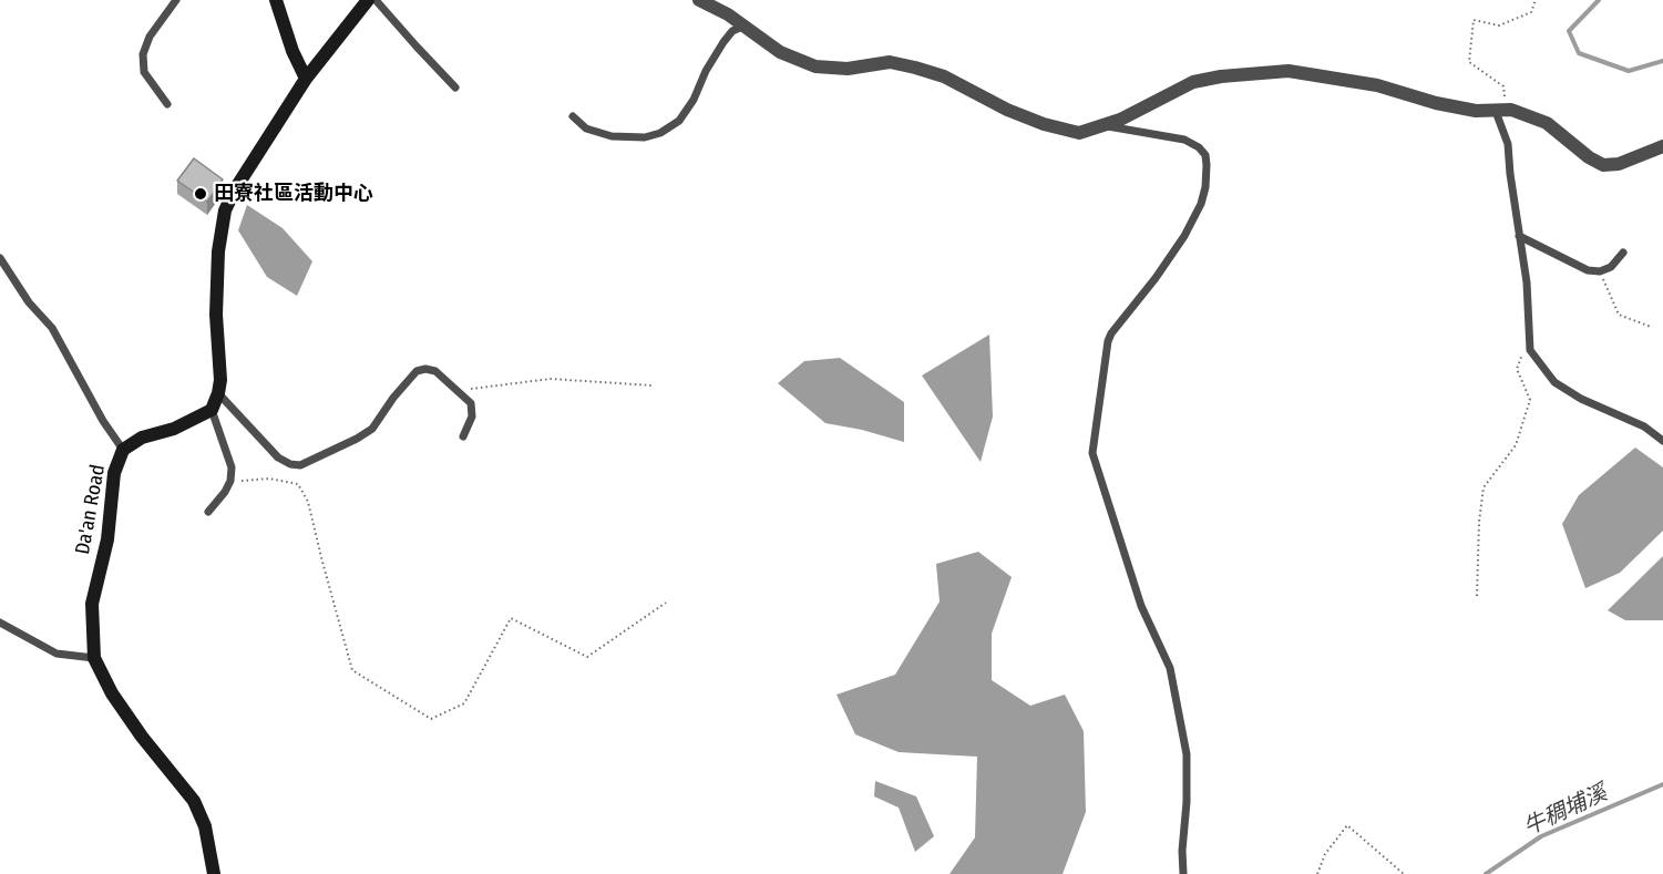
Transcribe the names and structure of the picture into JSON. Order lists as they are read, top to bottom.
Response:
{
  "streets": {
    "street": ["Da'an Road"]
  },
  "water": ["牛稠埔溪"],
  "places": ["田寮社區活動中心"]
}
